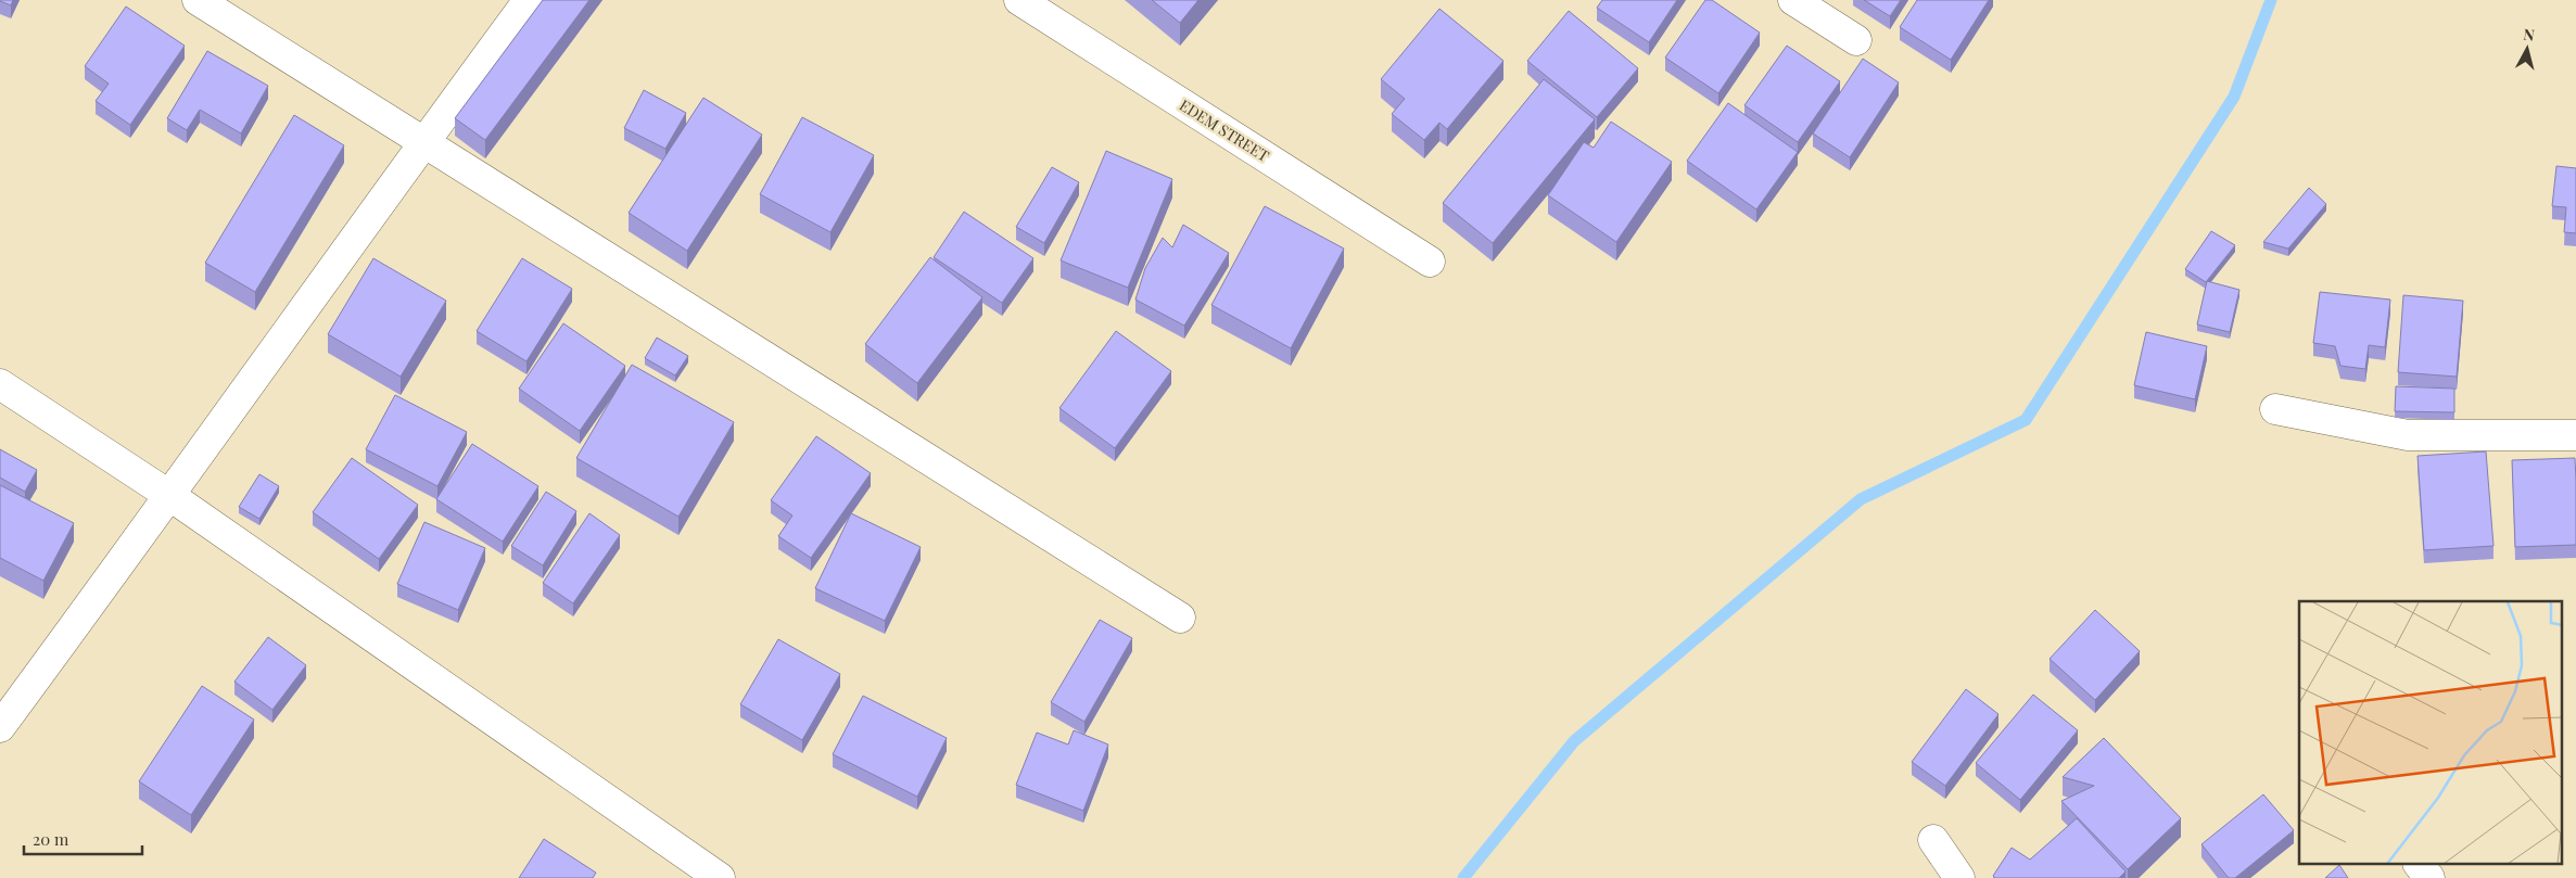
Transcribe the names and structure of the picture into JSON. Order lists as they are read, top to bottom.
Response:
{
  "streets": {
    "street": ["EDEM STREET"]
  },
  "scale_bar": "20 m",
  "north": "top"
}
